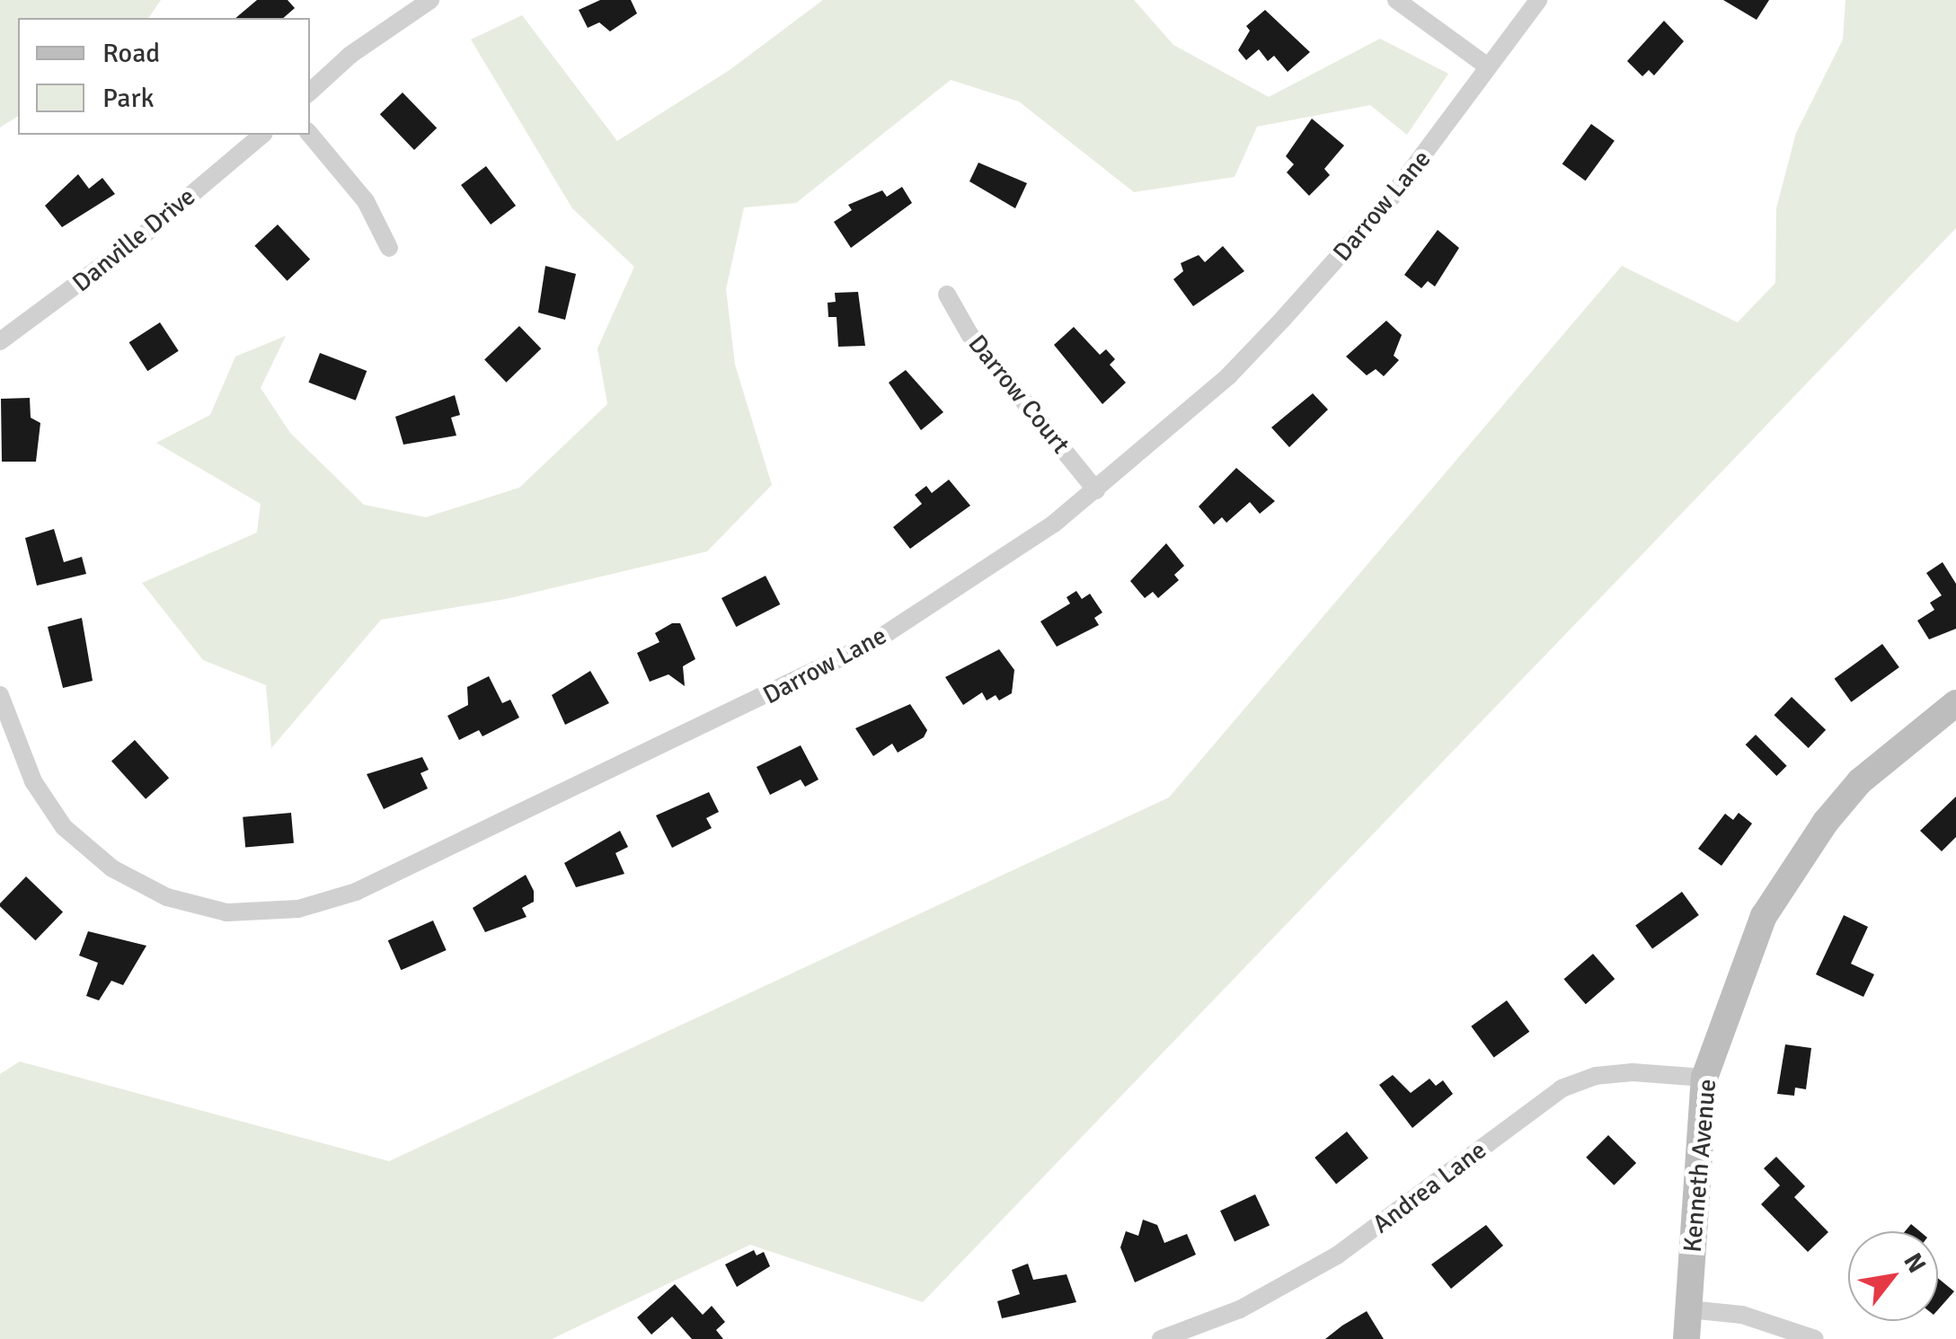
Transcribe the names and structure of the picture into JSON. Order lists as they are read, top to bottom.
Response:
{
  "streets": {
    "street": [
      "Darrow Lane",
      "Danville Drive",
      "Darrow Court",
      "Kenneth Avenue",
      "Andrea Lane"
    ]
  },
  "crossings": [
    ["Darrow Lane", "Darrow Court"],
    ["Kenneth Avenue", "Andrea Lane"]
  ],
  "legend": ["Road", "Park"],
  "north": "top right"
}
